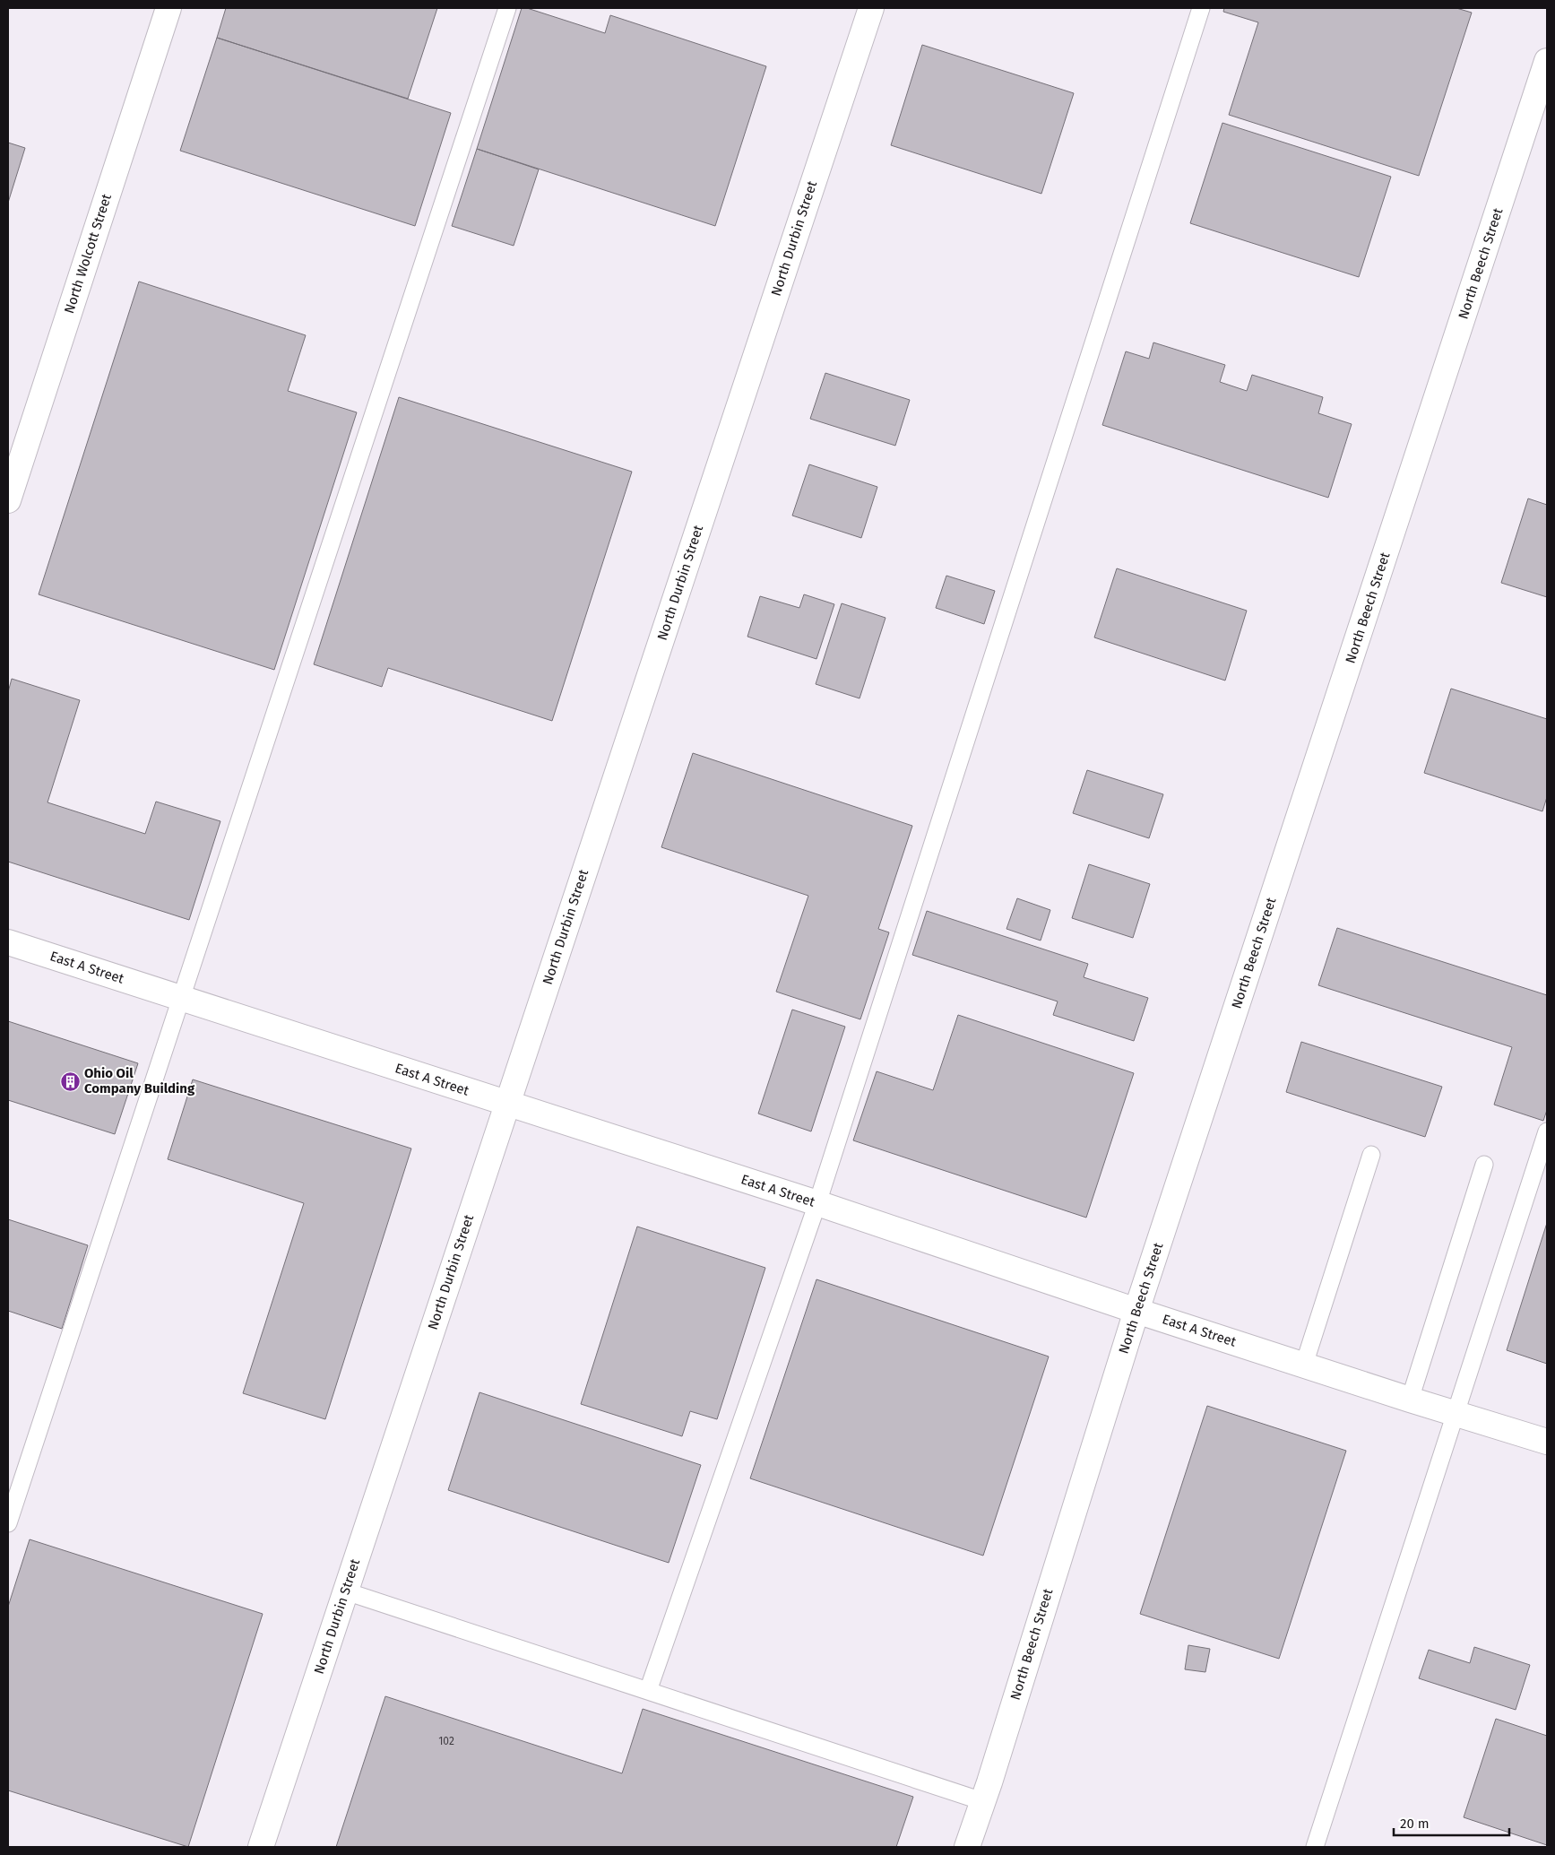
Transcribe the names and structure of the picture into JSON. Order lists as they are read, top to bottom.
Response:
{
  "streets": {
    "street": [
      "North Durbin Street",
      "North Wolcott Street",
      "North Beech Street",
      "East A Street"
    ]
  },
  "crossings": [
    ["North Durbin Street", "East A Street"],
    ["North Beech Street", "East A Street"]
  ],
  "places": {
    "building": ["Ohio Oil Company Building"]
  },
  "house_numbers": ["102"],
  "scale_bar": "20 m"
}
